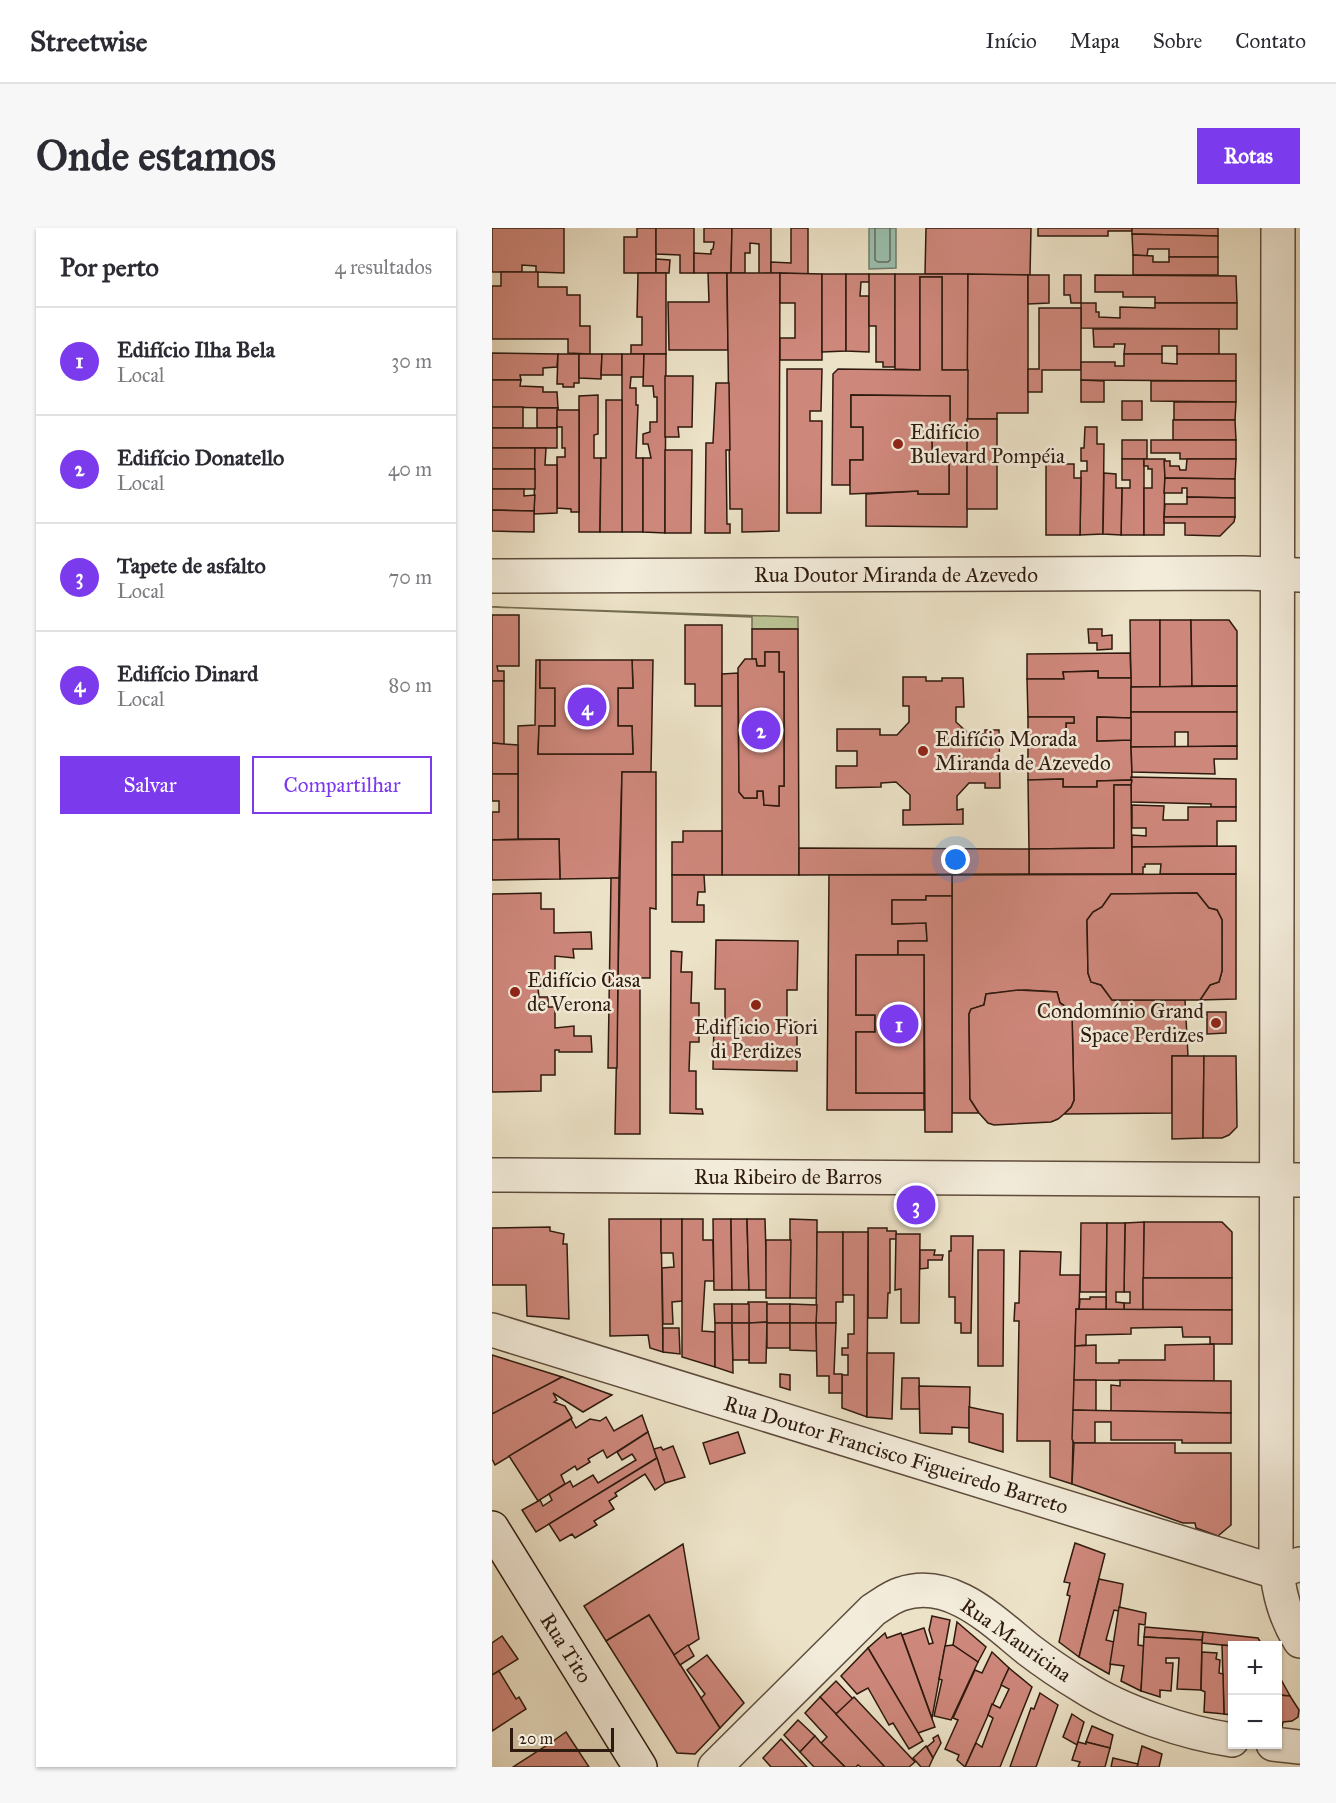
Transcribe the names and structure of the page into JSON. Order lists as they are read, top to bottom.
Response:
{
  "streets": {
    "street": [
      "Rua Doutor Miranda de Azevedo",
      "Rua Ribeiro de Barros",
      "Rua Doutor Francisco Figueiredo Barreto",
      "Rua Mauricina",
      "Rua Tito"
    ]
  },
  "places": [
    "Edifício Bulevard Pompéia",
    "Edifício Morada Miranda de Azevedo",
    "Edifício Casa de Verona",
    "Edif[icio Fiori di Perdizes",
    "Condomínio Grand Space Perdizes"
  ],
  "scale_bar": "20 m",
  "page": {
    "header": "Streetwise",
    "nav": [
      "Início",
      "Mapa",
      "Sobre",
      "Contato"
    ],
    "buttons": [
      "Rotas",
      ["Salvar", "Compartilhar"]
    ],
    "title": "Onde estamos",
    "heading": ["Por perto", "4 resultados"],
    "list": [
      {
        "mark": "1",
        "name": "Edifício Ilha Bela",
        "note": "Local",
        "value": "30 m"
      },
      {
        "mark": "2",
        "name": "Edifício Donatello",
        "note": "Local",
        "value": "40 m"
      },
      {
        "mark": "3",
        "name": "Tapete de asfalto",
        "note": "Local",
        "value": "70 m"
      },
      {
        "mark": "4",
        "name": "Edifício Dinard",
        "note": "Local",
        "value": "80 m"
      }
    ],
    "pins": [
      "4",
      "2",
      "1",
      "3"
    ],
    "map_buttons": ["+", "−"],
    "scale": "20 m"
  }
}
